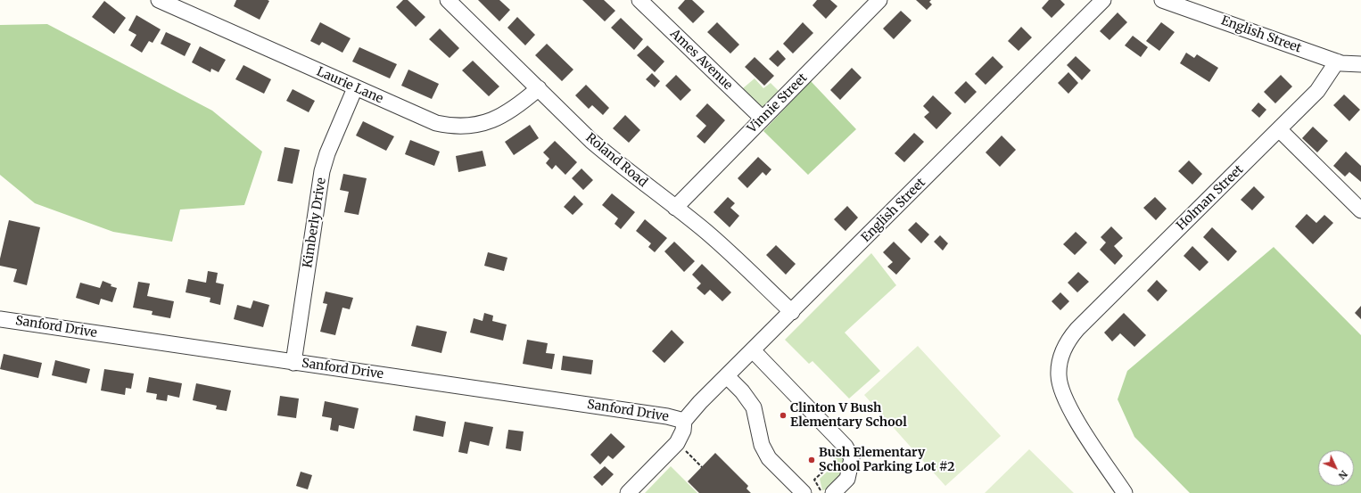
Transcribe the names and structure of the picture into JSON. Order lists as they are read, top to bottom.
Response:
{
  "streets": {
    "street": [
      "English Street",
      "Ames Avenue",
      "Laurie Lane",
      "Vinnie Street",
      "Roland Road",
      "Holman Street",
      "Kimberly Drive",
      "Sanford Drive"
    ]
  },
  "crossings": [
    ["English Street", "Roland Road"],
    ["English Street", "Holman Street"],
    ["English Street", "Sanford Drive"],
    ["Ames Avenue", "Vinnie Street"],
    ["Laurie Lane", "Roland Road"],
    ["Laurie Lane", "Kimberly Drive"],
    ["Vinnie Street", "Roland Road"],
    ["Kimberly Drive", "Sanford Drive"]
  ],
  "places": ["Clinton V Bush Elementary School", "Bush Elementary School Parking Lot #2"],
  "north": "bottom right"
}
